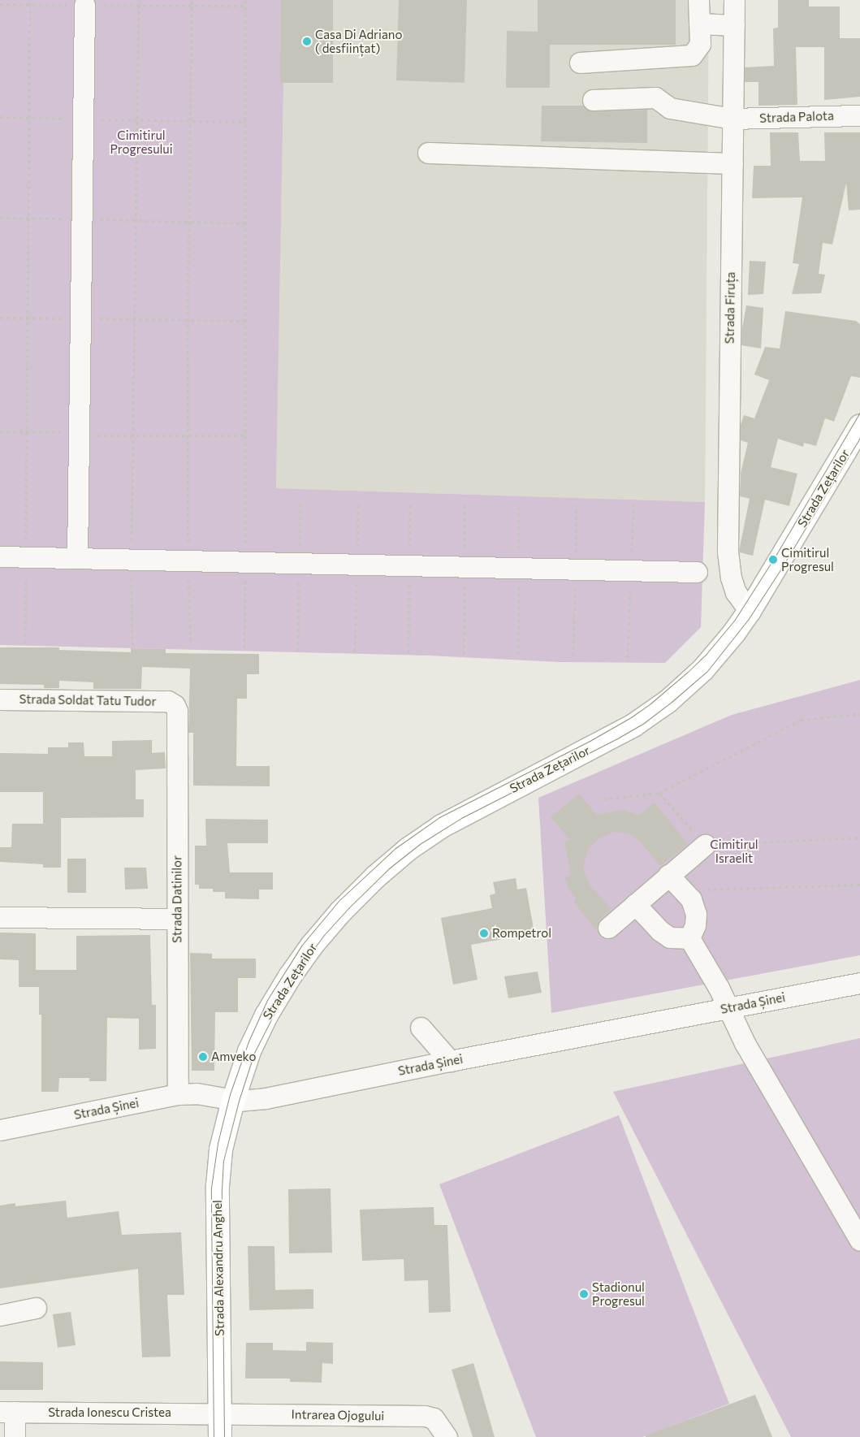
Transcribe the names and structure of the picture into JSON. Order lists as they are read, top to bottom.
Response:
{
  "streets": {
    "main road": ["Strada Zețarilor", "Strada Alexandru Anghel"],
    "street": [
      "Strada Palota",
      "Strada Firuța",
      "Strada Soldat Tatu Tudor",
      "Strada Datinilor",
      "Strada Șinei",
      "Strada Ionescu Cristea",
      "Intrarea Ojogului"
    ]
  },
  "crossings": [
    ["Strada Palota", "Strada Firuța"],
    ["Strada Firuța", "Strada Zețarilor"],
    ["Strada Zețarilor", "Strada Șinei"],
    ["Strada Zețarilor", "Strada Alexandru Anghel"],
    ["Strada Soldat Tatu Tudor", "Strada Datinilor"],
    ["Strada Datinilor", "Strada Șinei"],
    ["Strada Șinei", "Strada Alexandru Anghel"],
    ["Strada Alexandru Anghel", "Strada Ionescu Cristea"],
    ["Strada Alexandru Anghel", "Intrarea Ojogului"],
    ["Strada Ionescu Cristea", "Intrarea Ojogului"]
  ],
  "parks": ["Cimitirul Progresului", "Cimitirul Israelit"],
  "places": [
    "Casa Di Adriano ( desființat)",
    "Cimitirul Progresul",
    "Rompetrol",
    "Amveko",
    "Stadionul Progresul"
  ]
}
